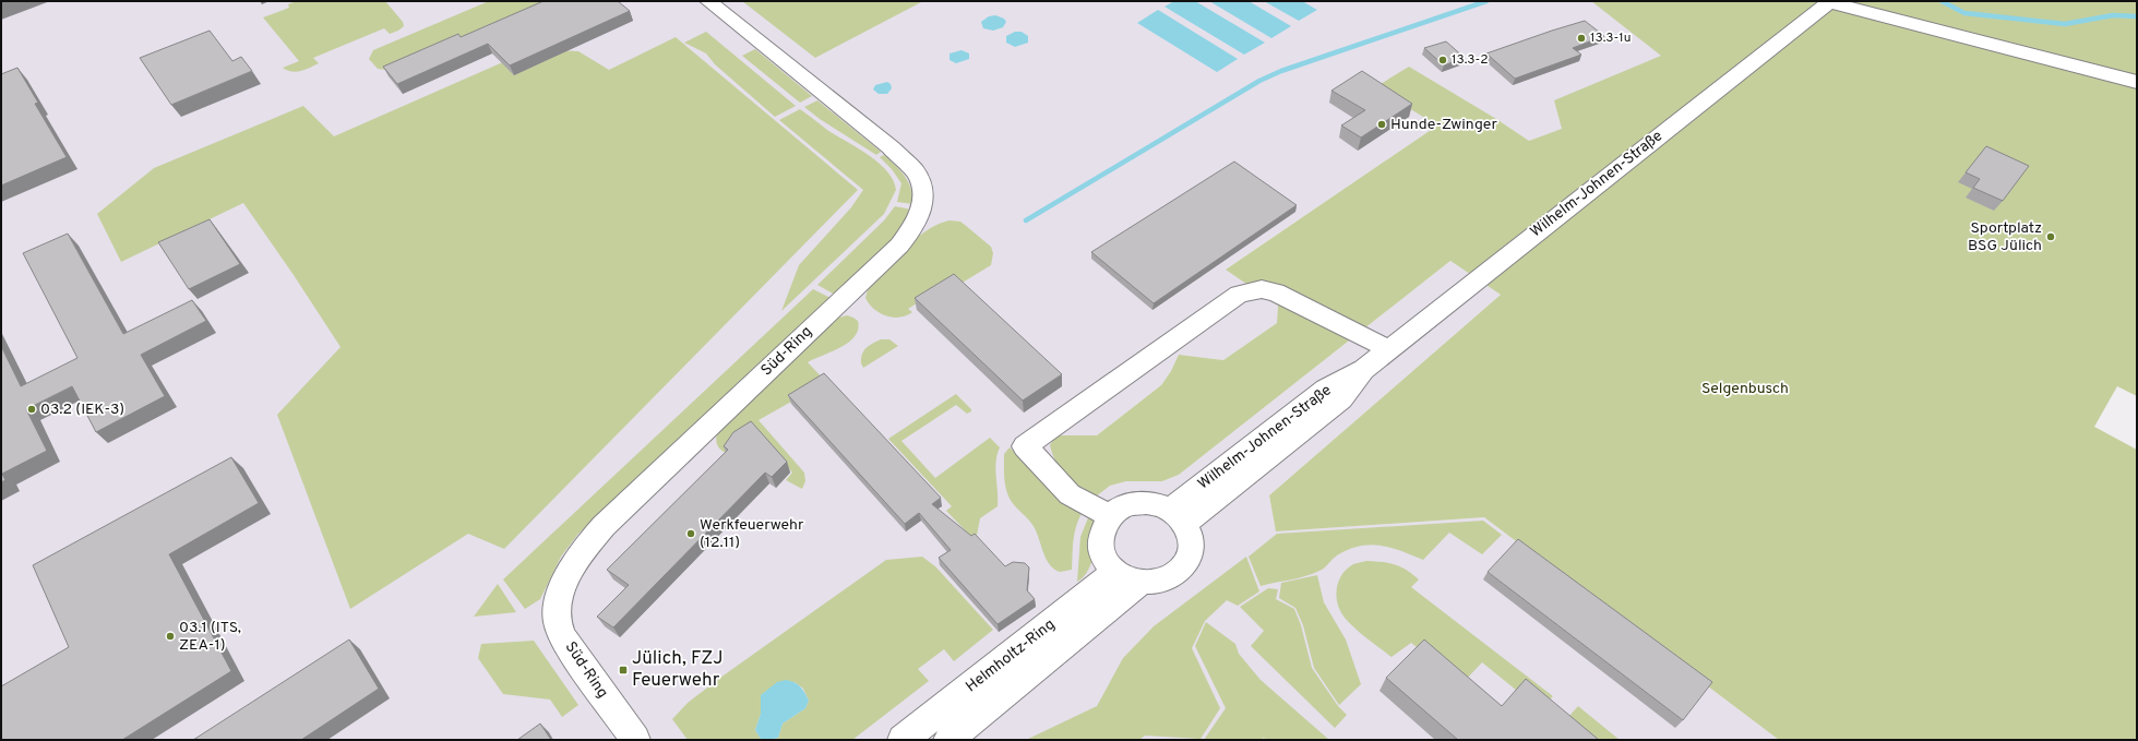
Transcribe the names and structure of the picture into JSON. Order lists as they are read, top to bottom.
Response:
{
  "streets": {
    "street": ["Wilhelm-Johnen-Straße", "Süd-Ring", "Helmholtz-Ring"]
  },
  "crossings": [
    ["Wilhelm-Johnen-Straße", "Helmholtz-Ring"]
  ],
  "parks": ["Selgenbusch"],
  "places": {
    "other": [
      "13.3-1u",
      "13.3-2",
      "Hunde-Zwinger",
      "Sportplatz BSG Jülich",
      "03.2 (IEK-3)",
      "Werkfeuerwehr (12.11)",
      "03.1 (ITS, ZEA-1)"
    ],
    "transit": ["Jülich, FZJ Feuerwehr"]
  }
}
